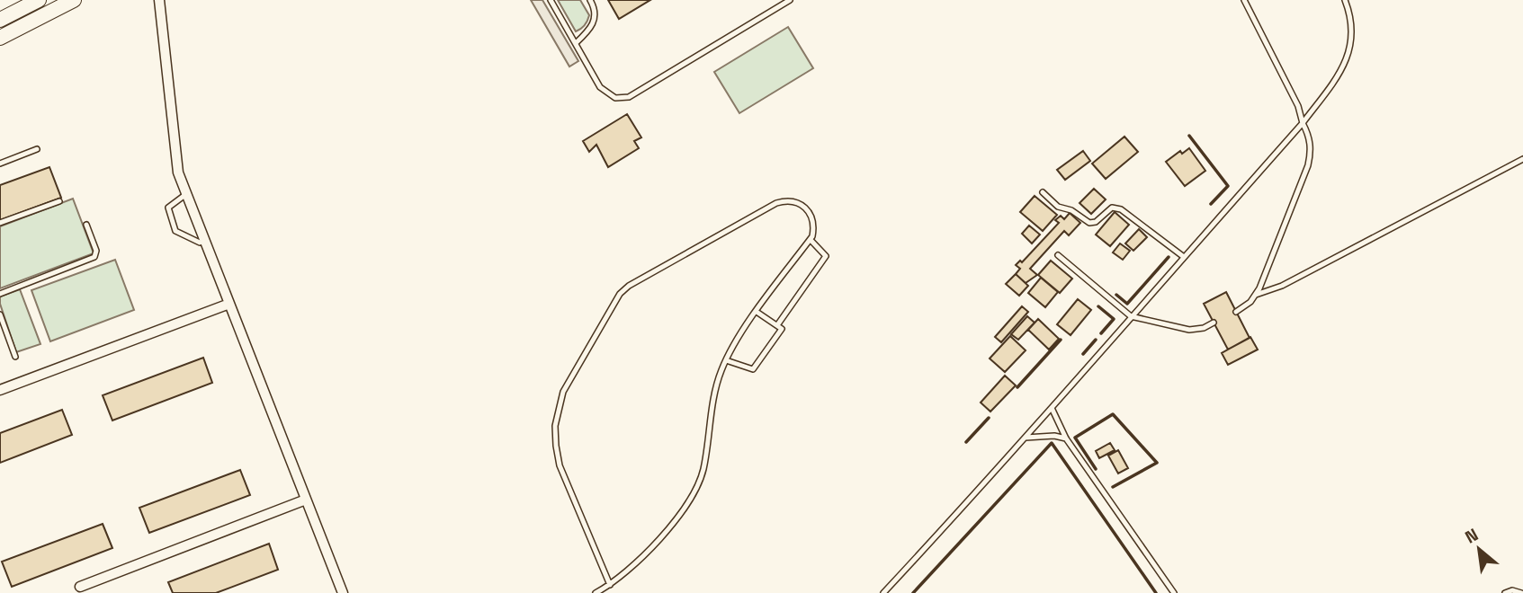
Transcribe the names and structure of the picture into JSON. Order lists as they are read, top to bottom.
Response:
{
  "north": "top left"
}
